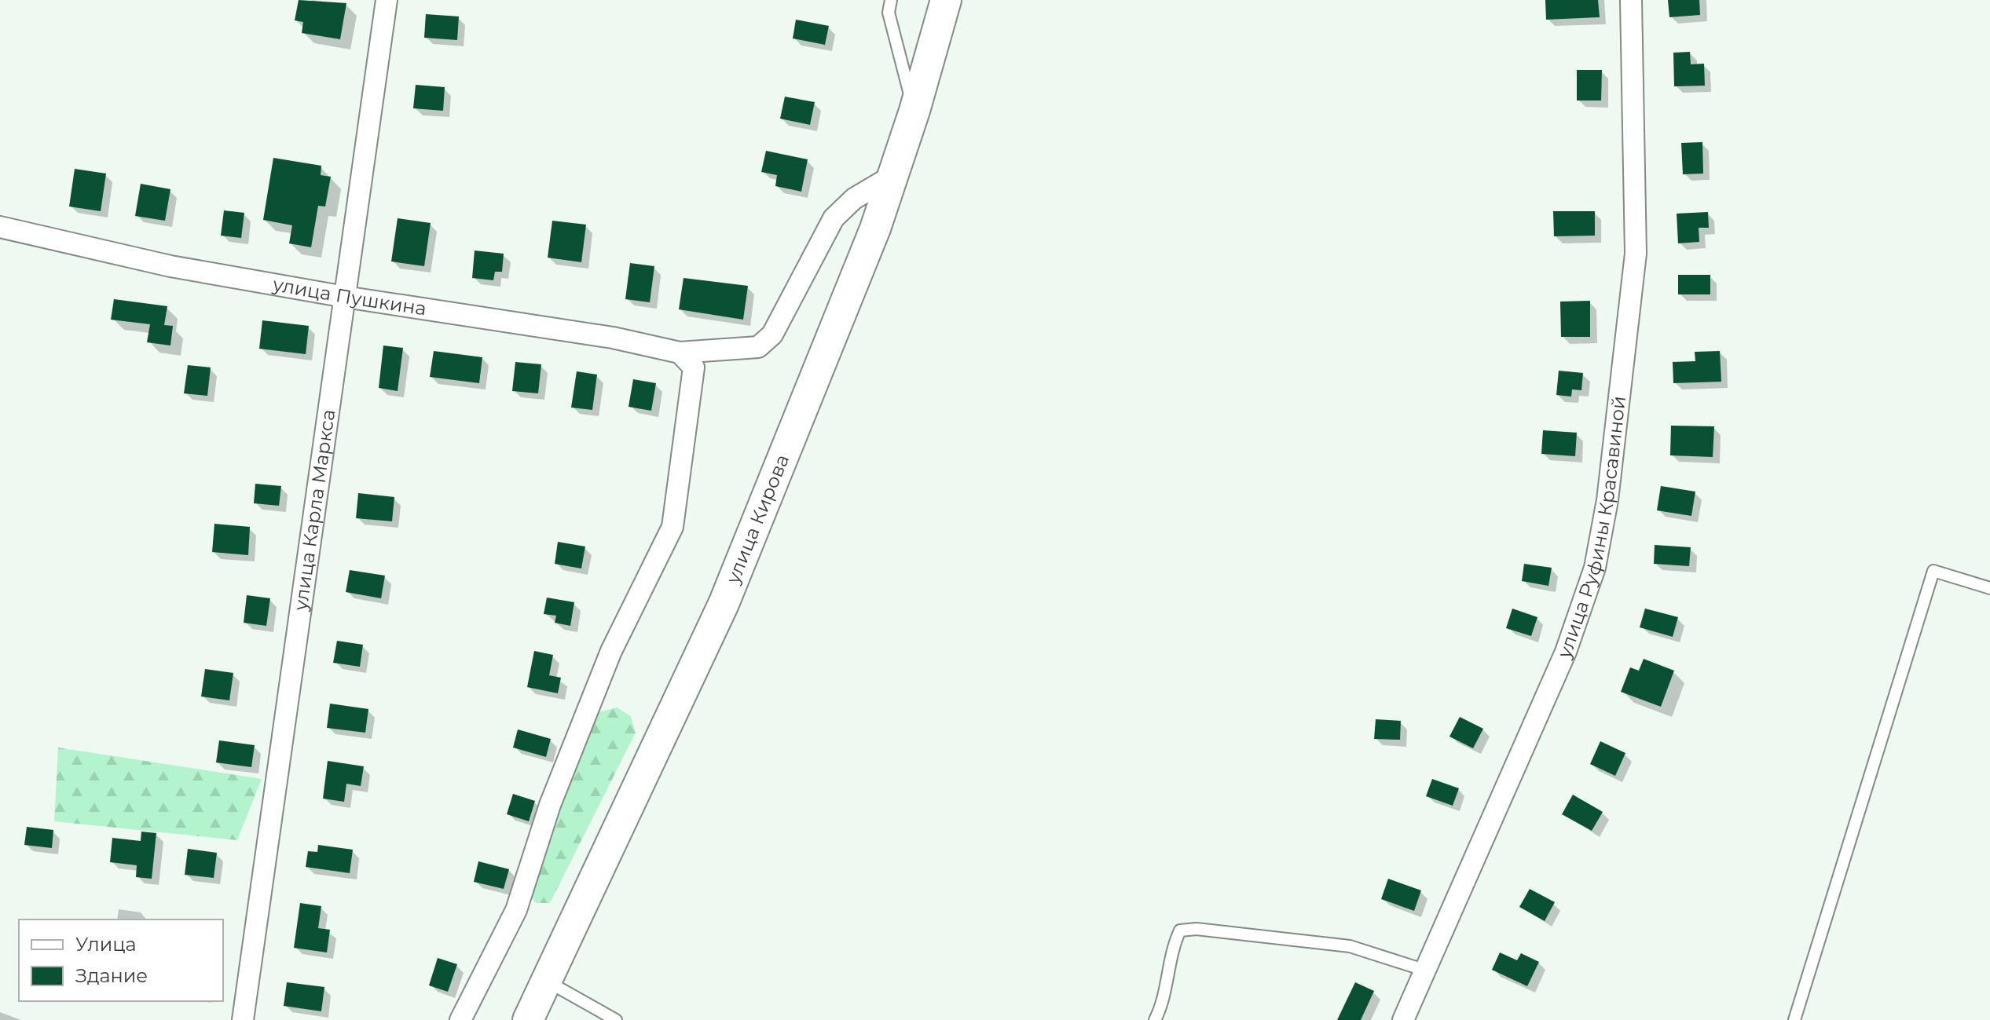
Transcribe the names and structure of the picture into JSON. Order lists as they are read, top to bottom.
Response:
{
  "streets": {
    "main road": ["улица Кирова"],
    "street": ["улица Пушкина", "улица Карла Маркса", "улица Руфины Красавиной"]
  },
  "crossings": [
    ["улица Пушкина", "улица Карла Маркса"],
    ["улица Пушкина", "улица Кирова"]
  ],
  "legend": ["Улица", "Здание"]
}
